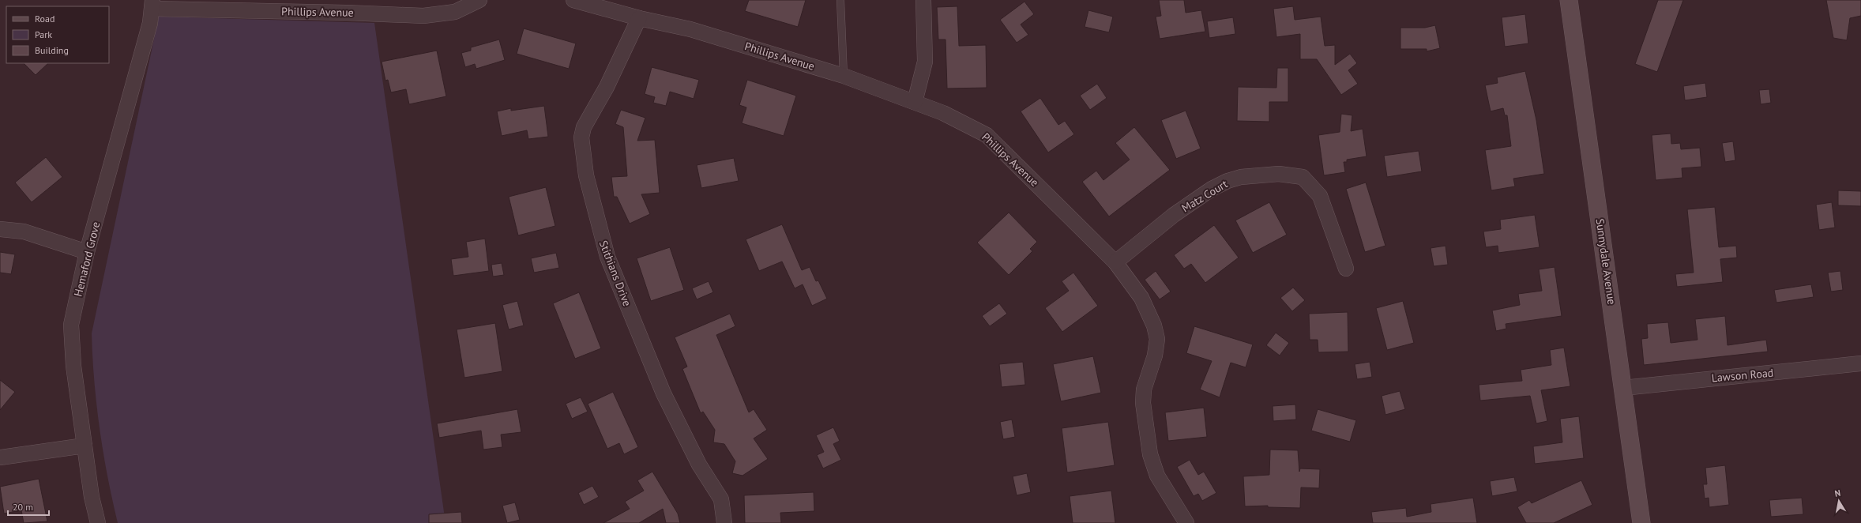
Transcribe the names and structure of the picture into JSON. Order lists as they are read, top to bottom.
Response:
{
  "streets": {
    "street": [
      "Phillips Avenue",
      "Matz Court",
      "Hemaford Grove",
      "Sunnydale Avenue",
      "Stithians Drive",
      "Lawson Road"
    ]
  },
  "crossings": [
    ["Phillips Avenue", "Matz Court"],
    ["Phillips Avenue", "Hemaford Grove"],
    ["Phillips Avenue", "Stithians Drive"],
    ["Sunnydale Avenue", "Lawson Road"]
  ],
  "legend": ["Road", "Park", "Building"],
  "scale_bar": "20 m",
  "north": "top"
}
